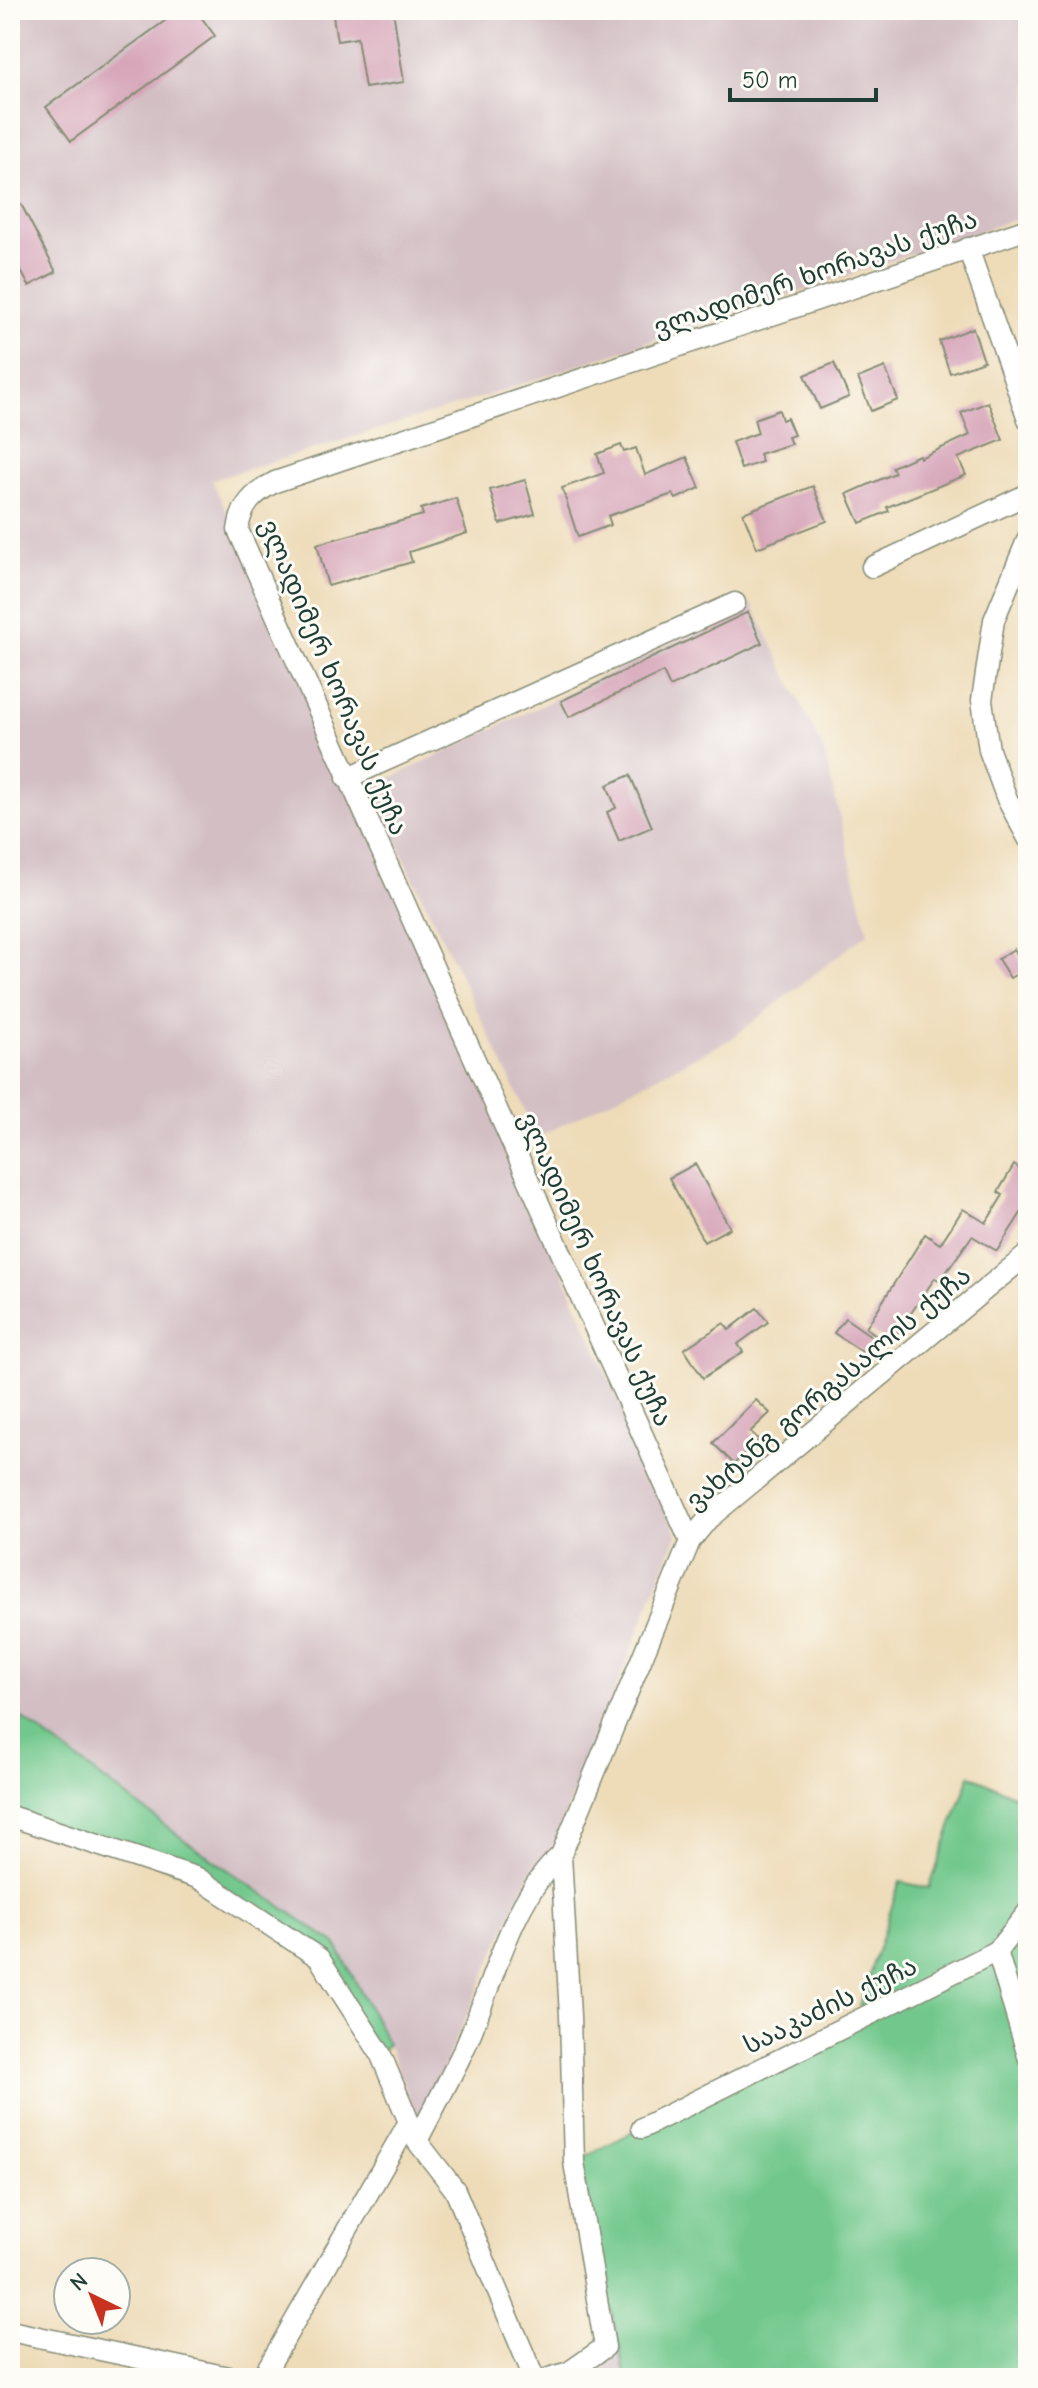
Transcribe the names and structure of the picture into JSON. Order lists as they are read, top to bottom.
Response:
{
  "streets": {
    "street": ["ვლადიმერ ხორავას ქუჩა", "ვახტანგ გორგასალის ქუჩა", "სააკაძის ქუჩა"]
  },
  "crossings": [
    ["ვლადიმერ ხორავას ქუჩა", "ვახტანგ გორგასალის ქუჩა"]
  ],
  "scale_bar": "50 m",
  "north": "top left"
}
